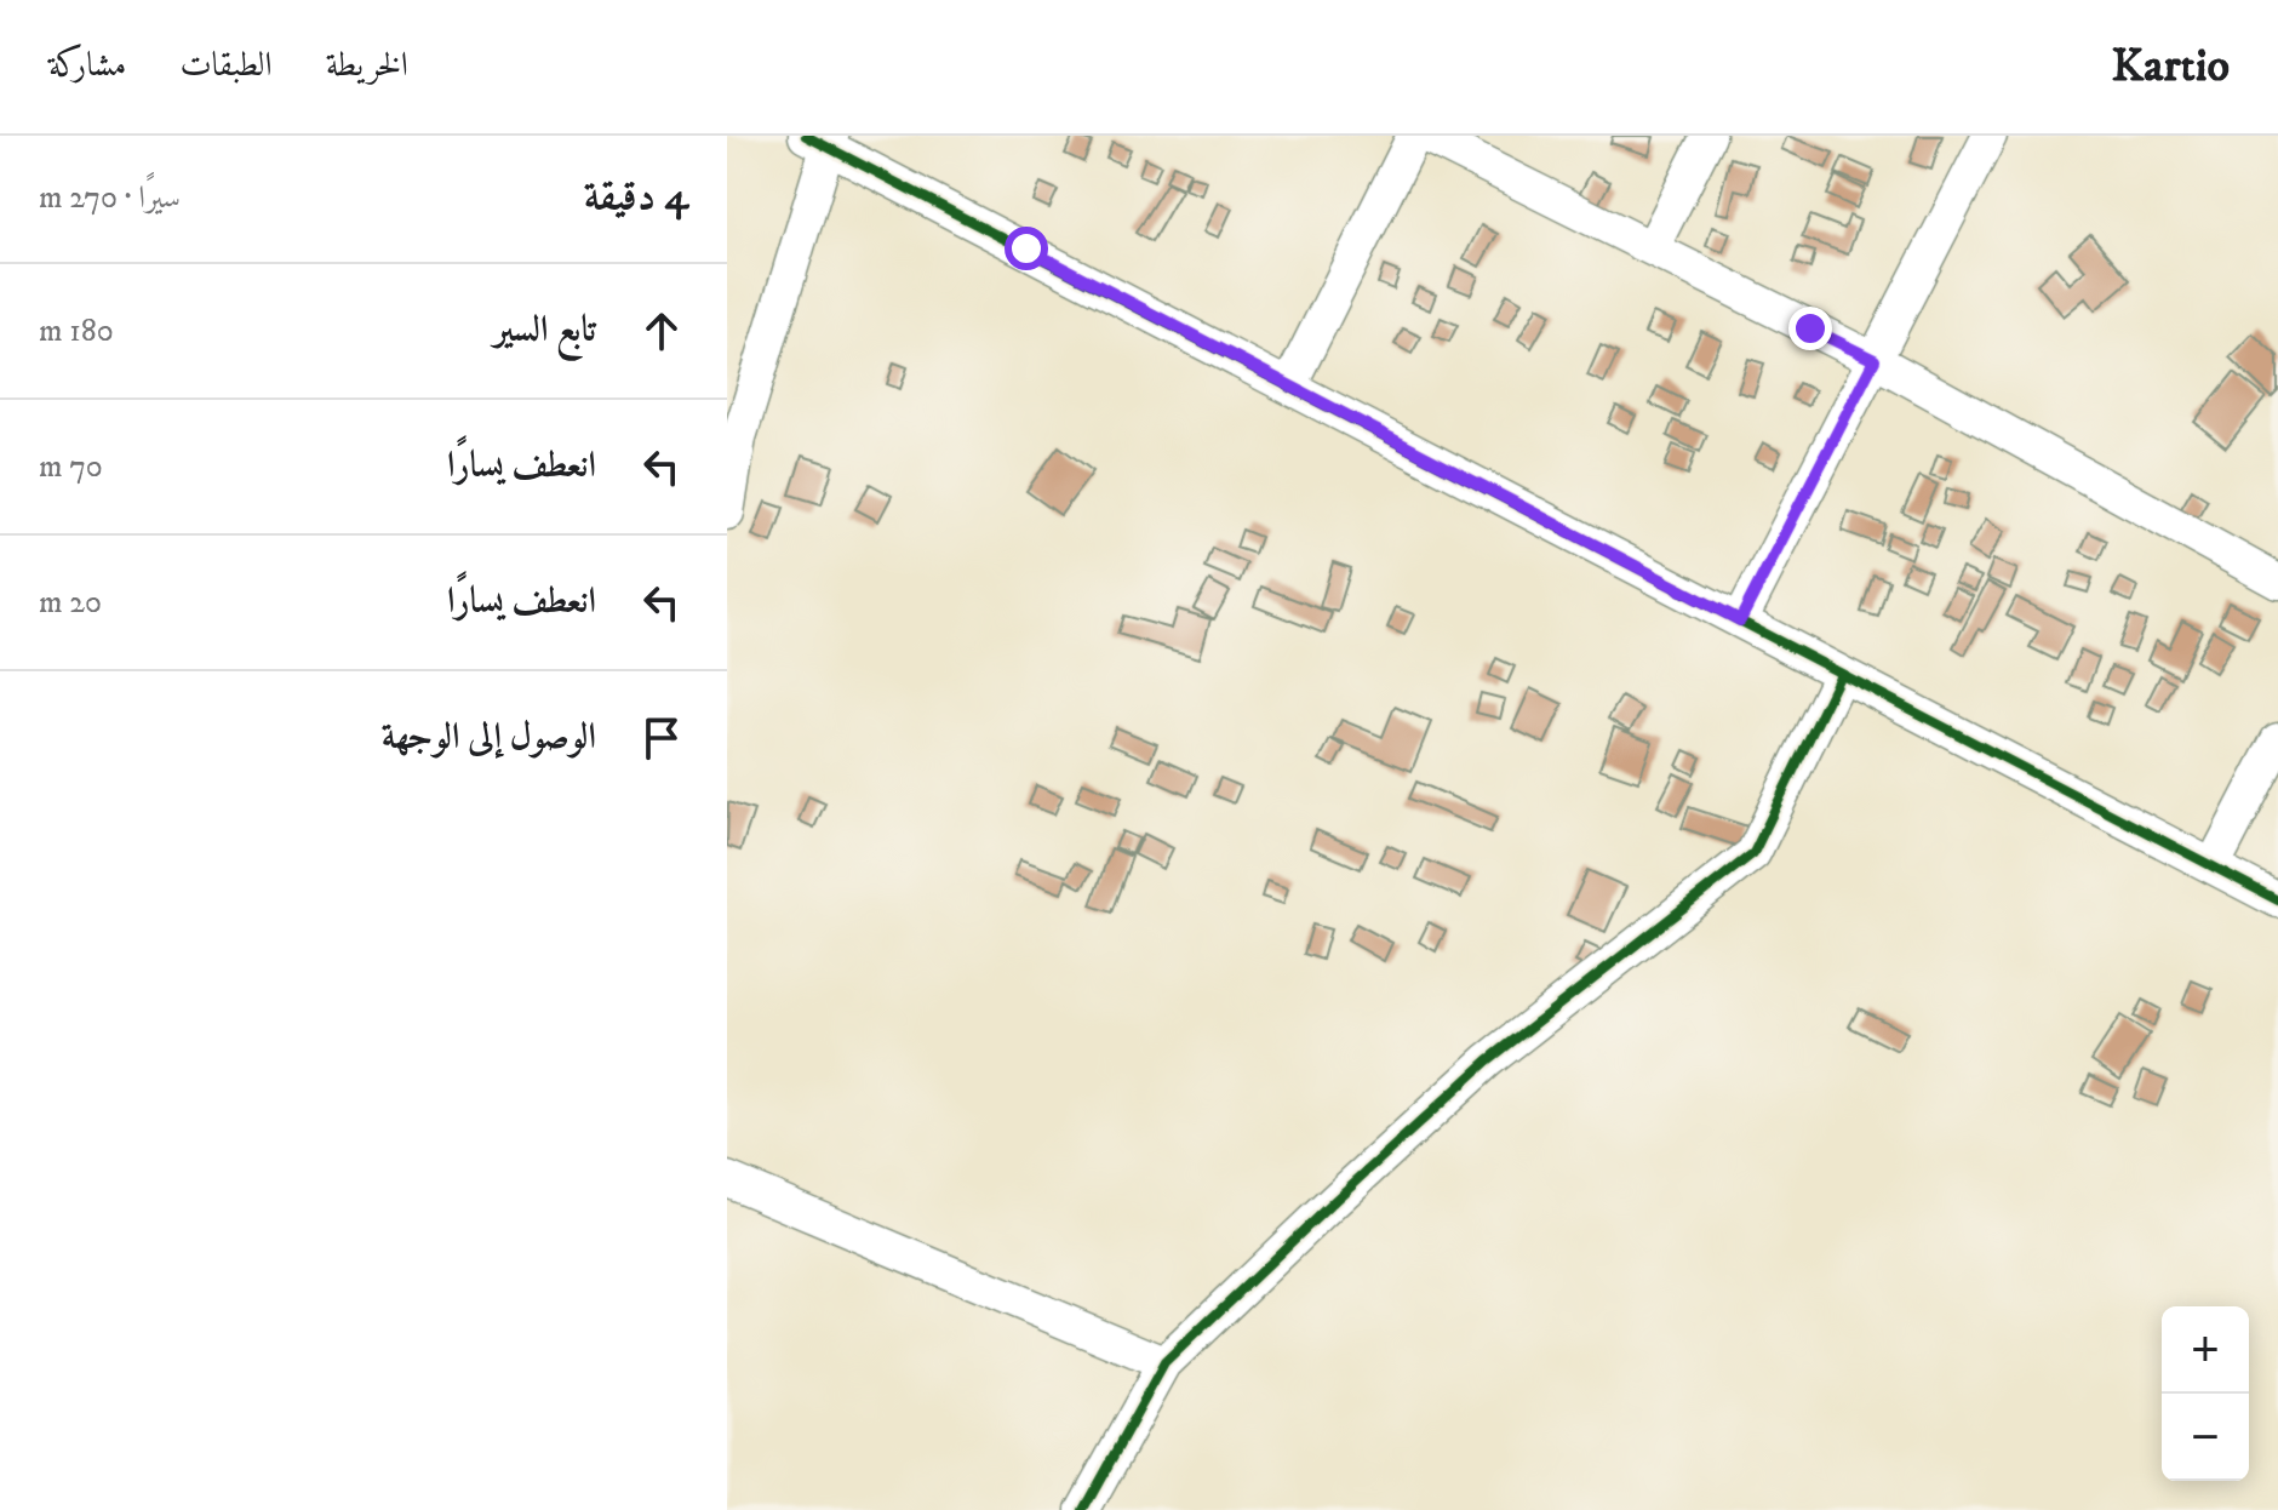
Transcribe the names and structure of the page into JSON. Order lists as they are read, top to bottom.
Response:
{
  "page": {
    "header": "Kartio",
    "nav": ["الخريطة", "الطبقات", "مشاركة"],
    "heading": ["4 دقيقة", "سيرًا · 270 m"],
    "list": [
      ["تابع السير", "180 m"],
      ["انعطف يسارًا", "70 m"],
      ["انعطف يسارًا", "20 m"],
      "الوصول إلى الوجهة"
    ],
    "map_buttons": ["+", "−"]
  }
}
